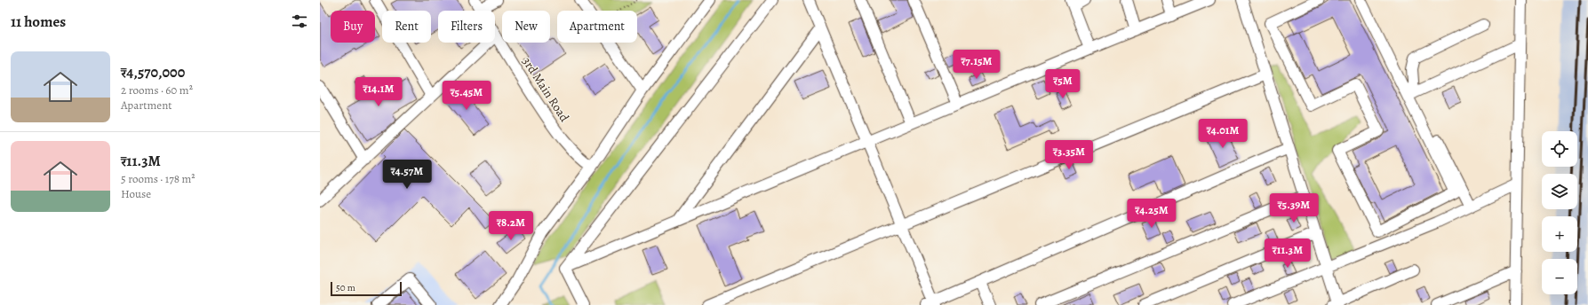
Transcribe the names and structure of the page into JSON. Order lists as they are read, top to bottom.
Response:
{
  "streets": {
    "street": ["3rd Main Road"]
  },
  "scale_bar": "50 m",
  "page": {
    "heading": "11 homes",
    "chip": [
      "Buy",
      "Rent",
      "Filters",
      "New",
      "Apartment"
    ],
    "list": [
      {
        "name": "₹4,570,000",
        "note": "2 rooms · 60 m² · Apartment"
      },
      {
        "name": "₹11.3M",
        "note": "5 rooms · 178 m² · House"
      }
    ],
    "price": [
      "₹7.15M",
      "₹5M",
      "₹14.1M",
      "₹5.45M",
      "₹4.01M",
      "₹3.35M",
      "₹4.57M",
      "₹5.39M",
      "₹4.25M",
      "₹8.2M",
      "₹11.3M"
    ],
    "map_buttons": ["+", "−"],
    "scale": "50 m"
  }
}
